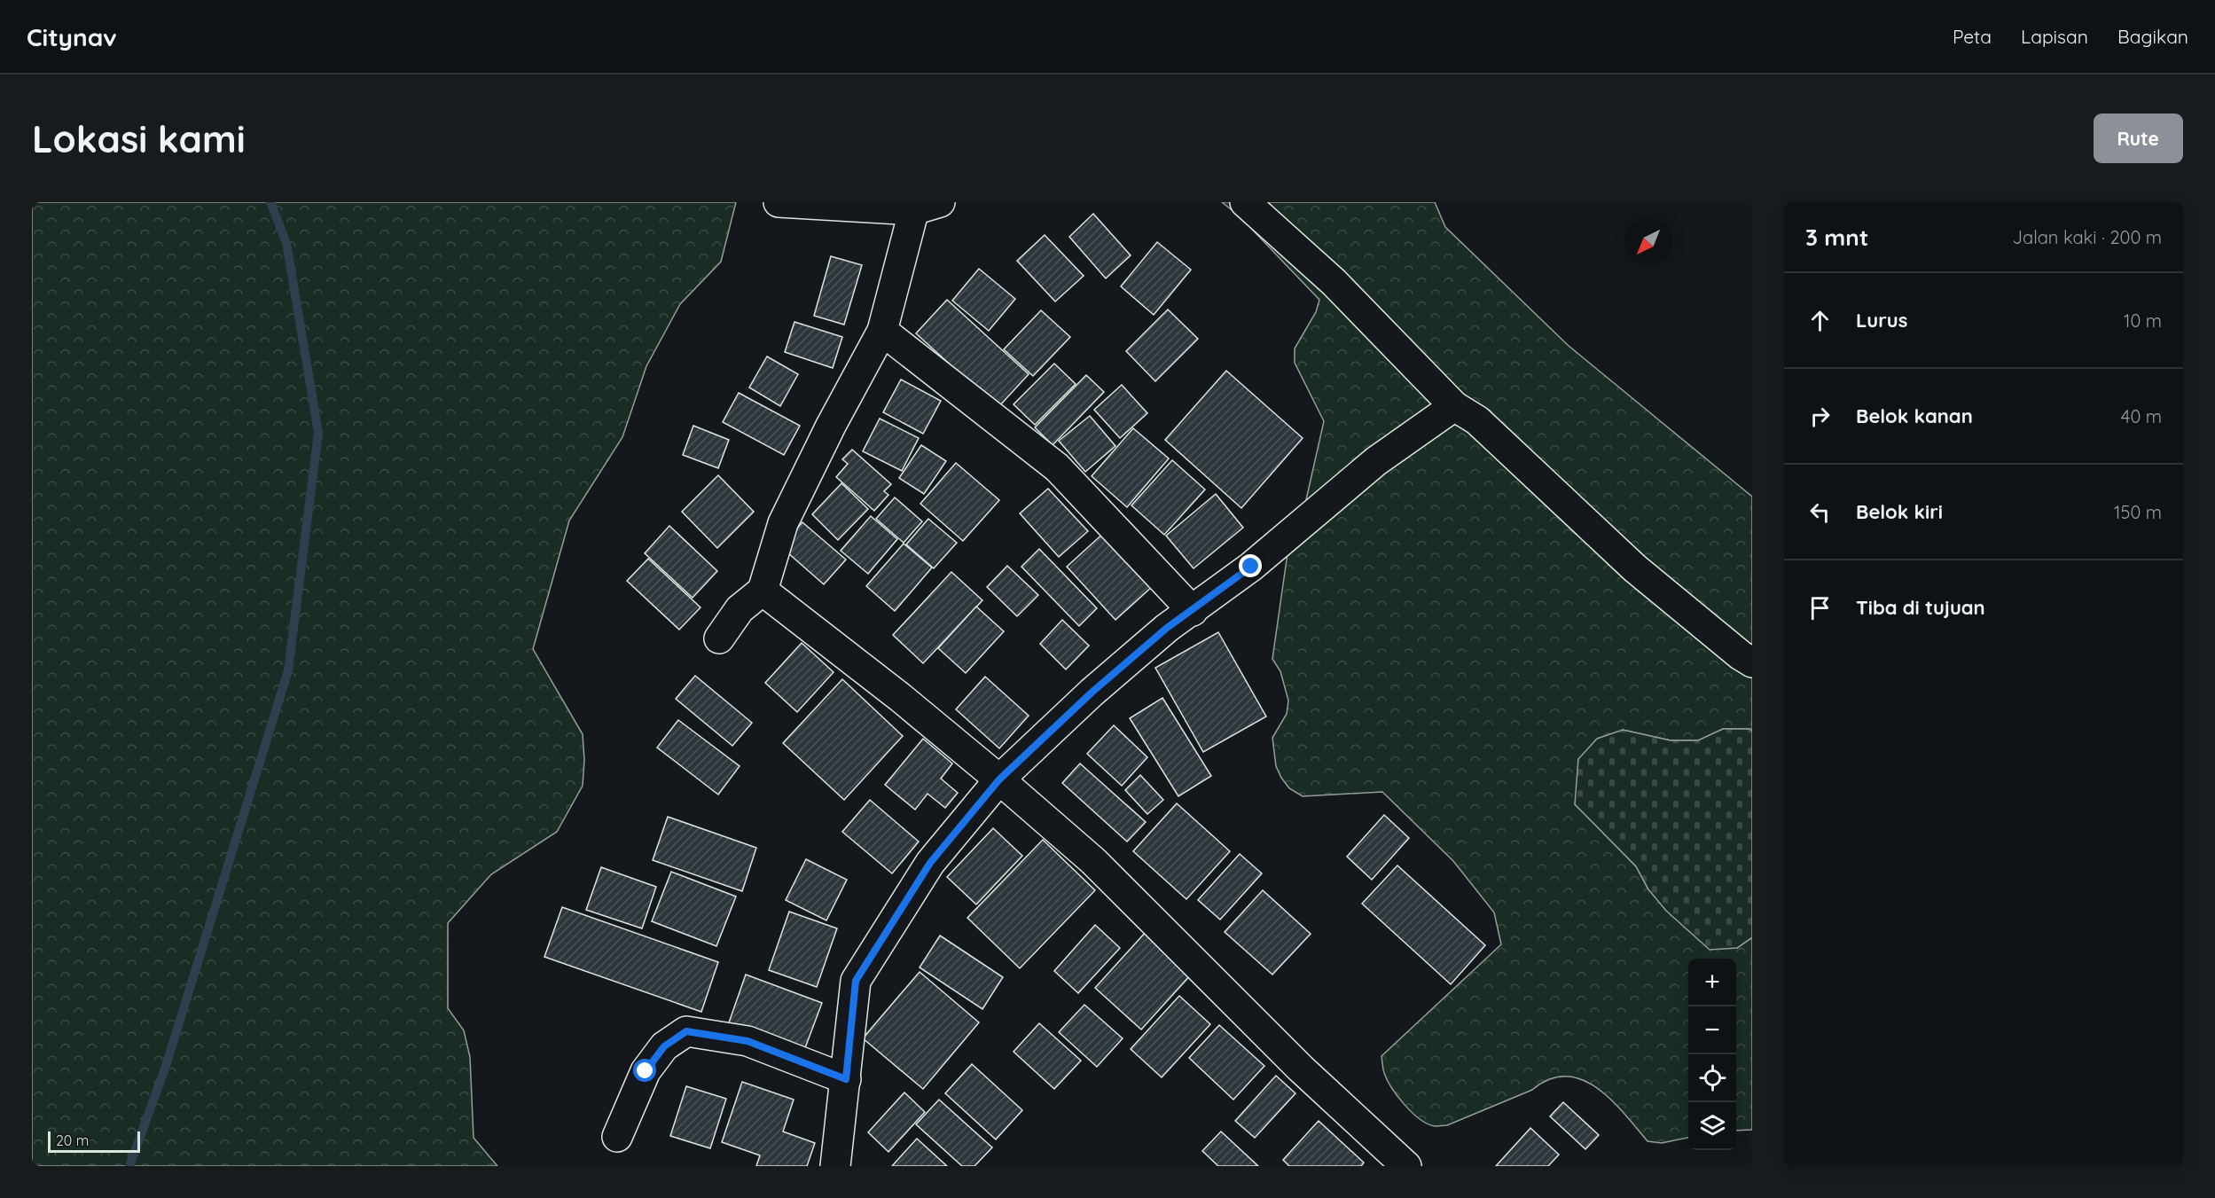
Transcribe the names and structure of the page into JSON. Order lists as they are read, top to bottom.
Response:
{
  "scale_bar": "20 m",
  "north": "bottom left",
  "page": {
    "header": "Citynav",
    "nav": ["Peta", "Lapisan", "Bagikan"],
    "buttons": "Rute",
    "title": "Lokasi kami",
    "heading": ["3 mnt", "Jalan kaki · 200 m"],
    "list": [
      ["Lurus", "10 m"],
      ["Belok kanan", "40 m"],
      ["Belok kiri", "150 m"],
      "Tiba di tujuan"
    ],
    "map_buttons": ["+", "−"],
    "scale": "20 m"
  }
}
